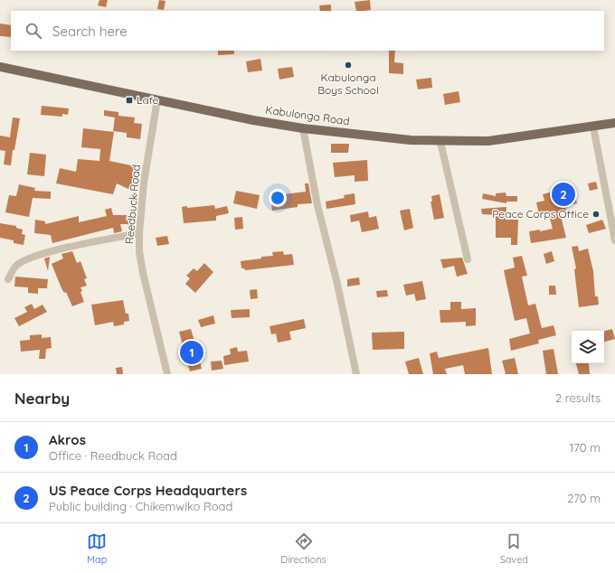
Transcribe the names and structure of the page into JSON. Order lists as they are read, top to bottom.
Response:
{
  "streets": {
    "main road": ["Kabulonga Road"],
    "street": ["Reedbuck Road"]
  },
  "crossings": [
    ["Kabulonga Road", "Reedbuck Road"]
  ],
  "places": {
    "other": ["Kabulonga Boys School", "Peace Corps Office"],
    "transit": ["Lafe"]
  },
  "page": {
    "search": "Search here",
    "pins": ["2", "1"],
    "heading": ["Nearby", "2 results"],
    "list": [
      {
        "mark": "1",
        "name": "Akros",
        "note": "Office · Reedbuck Road",
        "value": "170 m"
      },
      {
        "mark": "2",
        "name": "US Peace Corps Headquarters",
        "note": "Public building · Chikemwiko Road",
        "value": "270 m"
      }
    ],
    "nav": ["Map", "Directions", "Saved"]
  }
}
